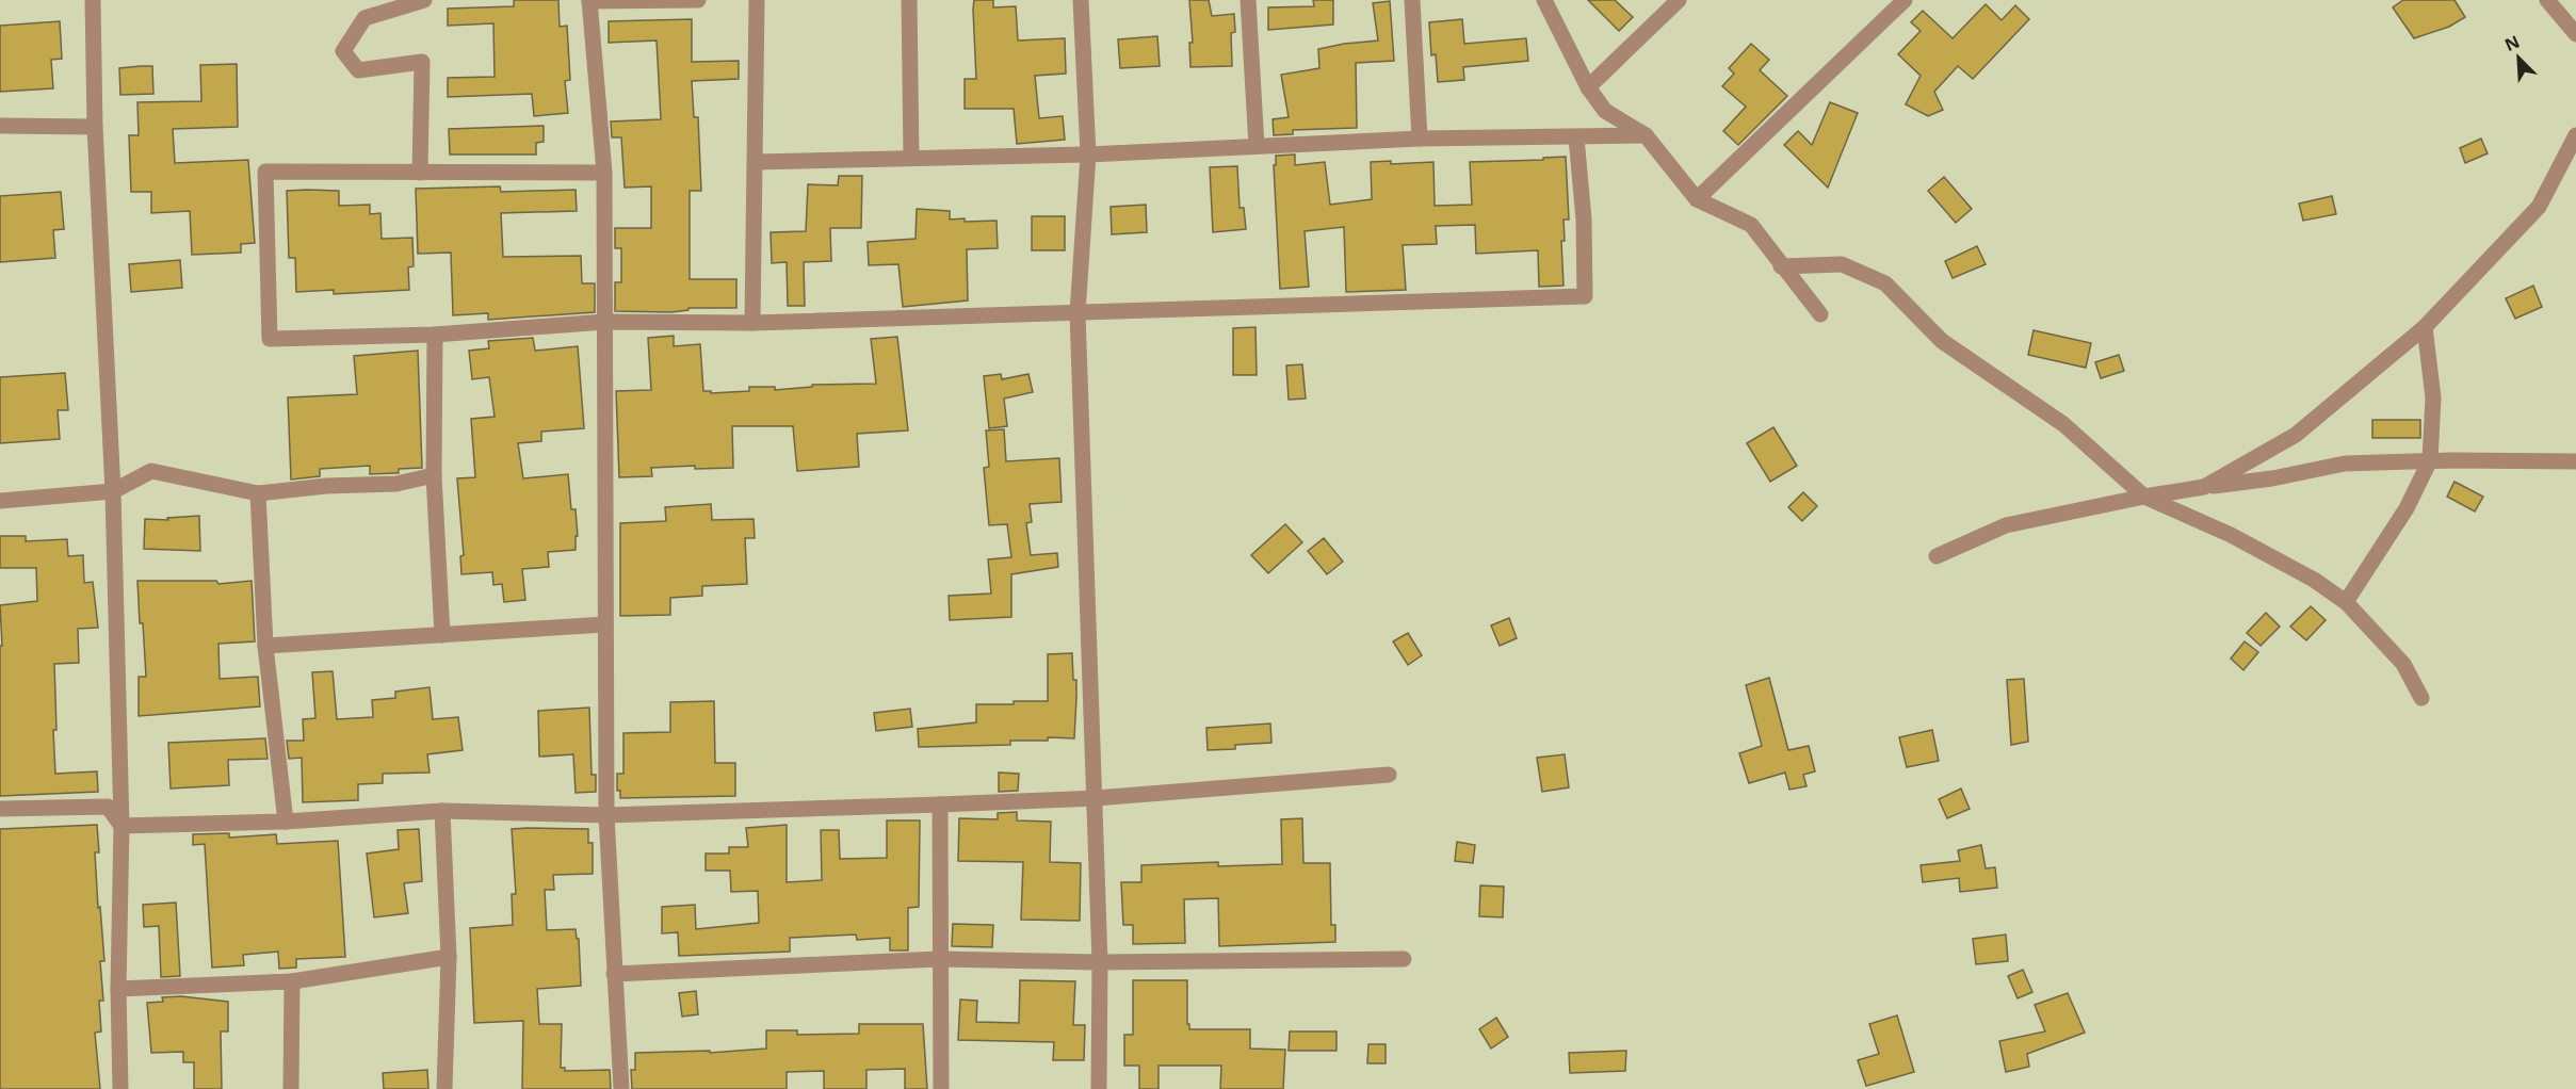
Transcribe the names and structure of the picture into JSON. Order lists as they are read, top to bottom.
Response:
{
  "north": "top left"
}
